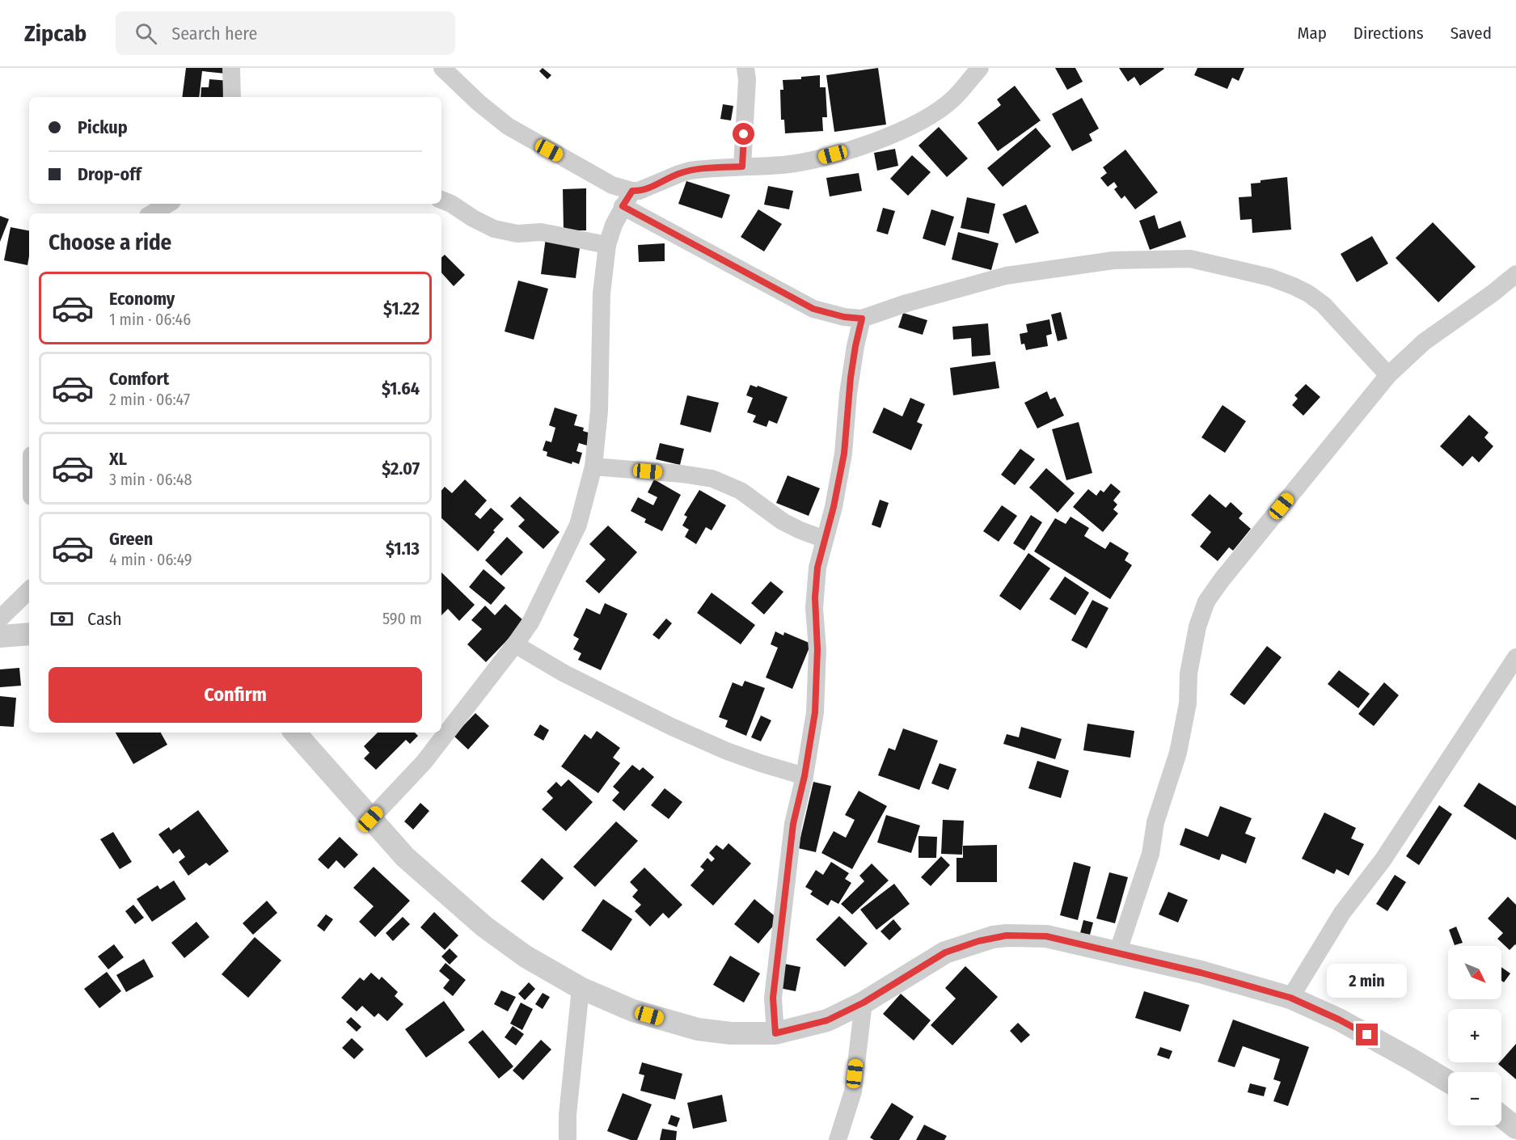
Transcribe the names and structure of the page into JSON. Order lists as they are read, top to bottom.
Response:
{
  "north": "bottom right",
  "page": {
    "header": "Zipcab",
    "search": "Search here",
    "nav": ["Map", "Directions", "Saved"],
    "banner": ["Pickup", "Drop-off"],
    "heading": "Choose a ride",
    "list": [
      {
        "name": "Economy",
        "note": "1 min · 06:46",
        "value": "$1.22"
      },
      {
        "name": "Comfort",
        "note": "2 min · 06:47",
        "value": "$1.64"
      },
      {
        "name": "XL",
        "note": "3 min · 06:48",
        "value": "$2.07"
      },
      {
        "name": "Green",
        "note": "4 min · 06:49",
        "value": "$1.13"
      }
    ],
    "pay": ["Cash", "590 m"],
    "buttons": "Confirm",
    "map_buttons": ["+", "−"],
    "bubble": "2 min"
  }
}
